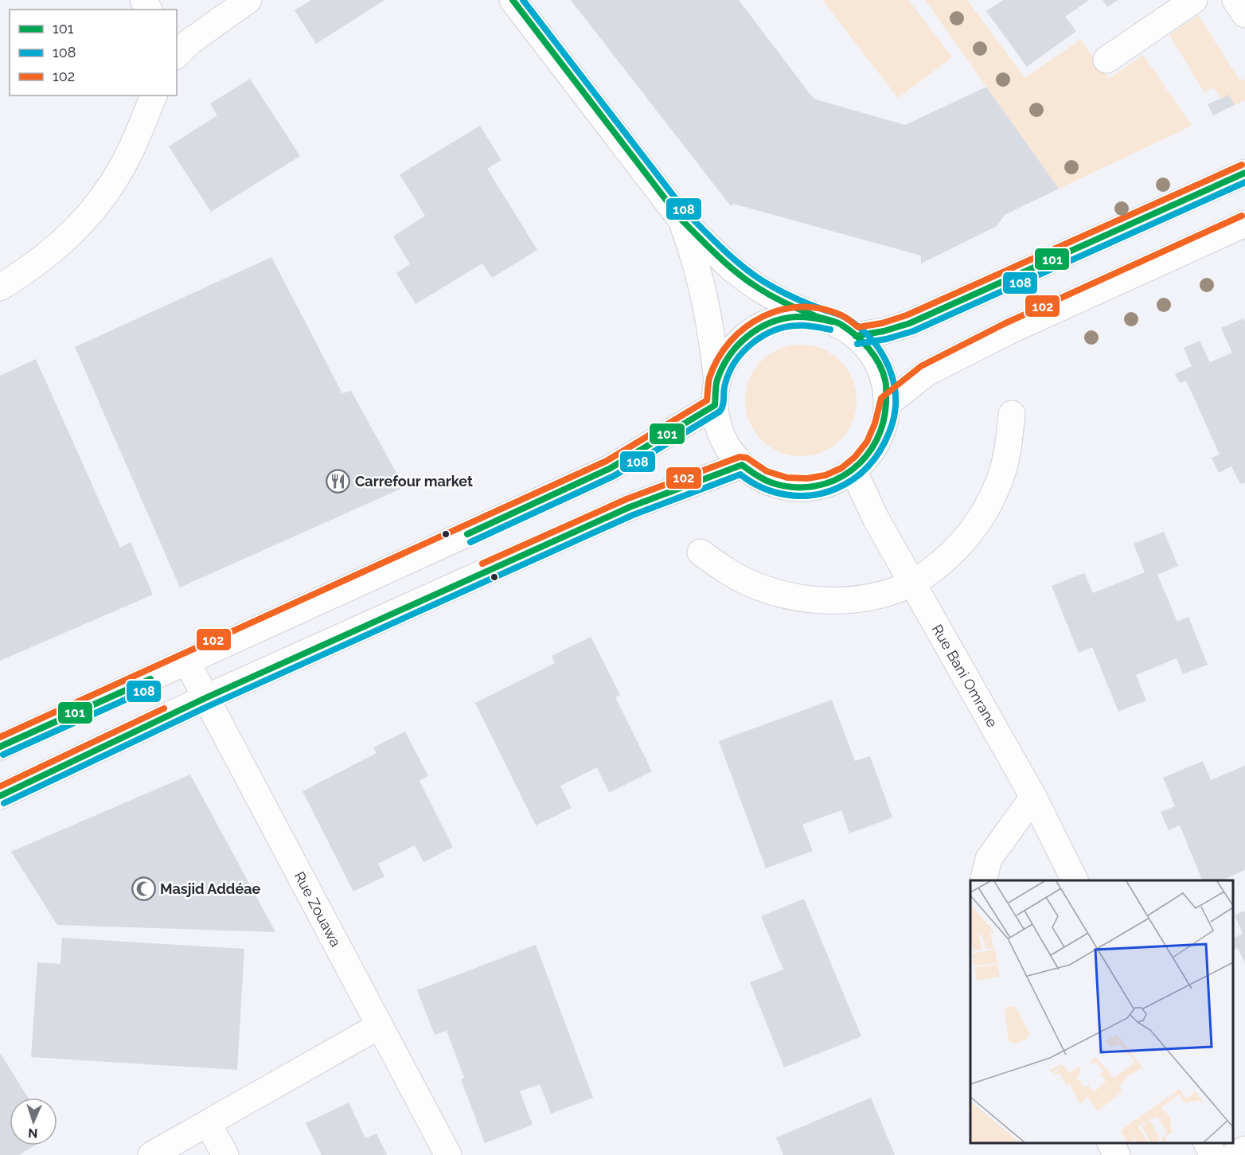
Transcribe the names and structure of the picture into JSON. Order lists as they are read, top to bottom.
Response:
{
  "streets": {
    "main road": ["Rue Bani Omrane", "Rue Zouawa"]
  },
  "places": {
    "restaurant": ["Carrefour market"],
    "mosque": ["Masjid Addéae"]
  },
  "lines": ["transit line 101", "transit line 108", "transit line 102"],
  "legend": ["101", "108", "102"],
  "north": "bottom"
}
